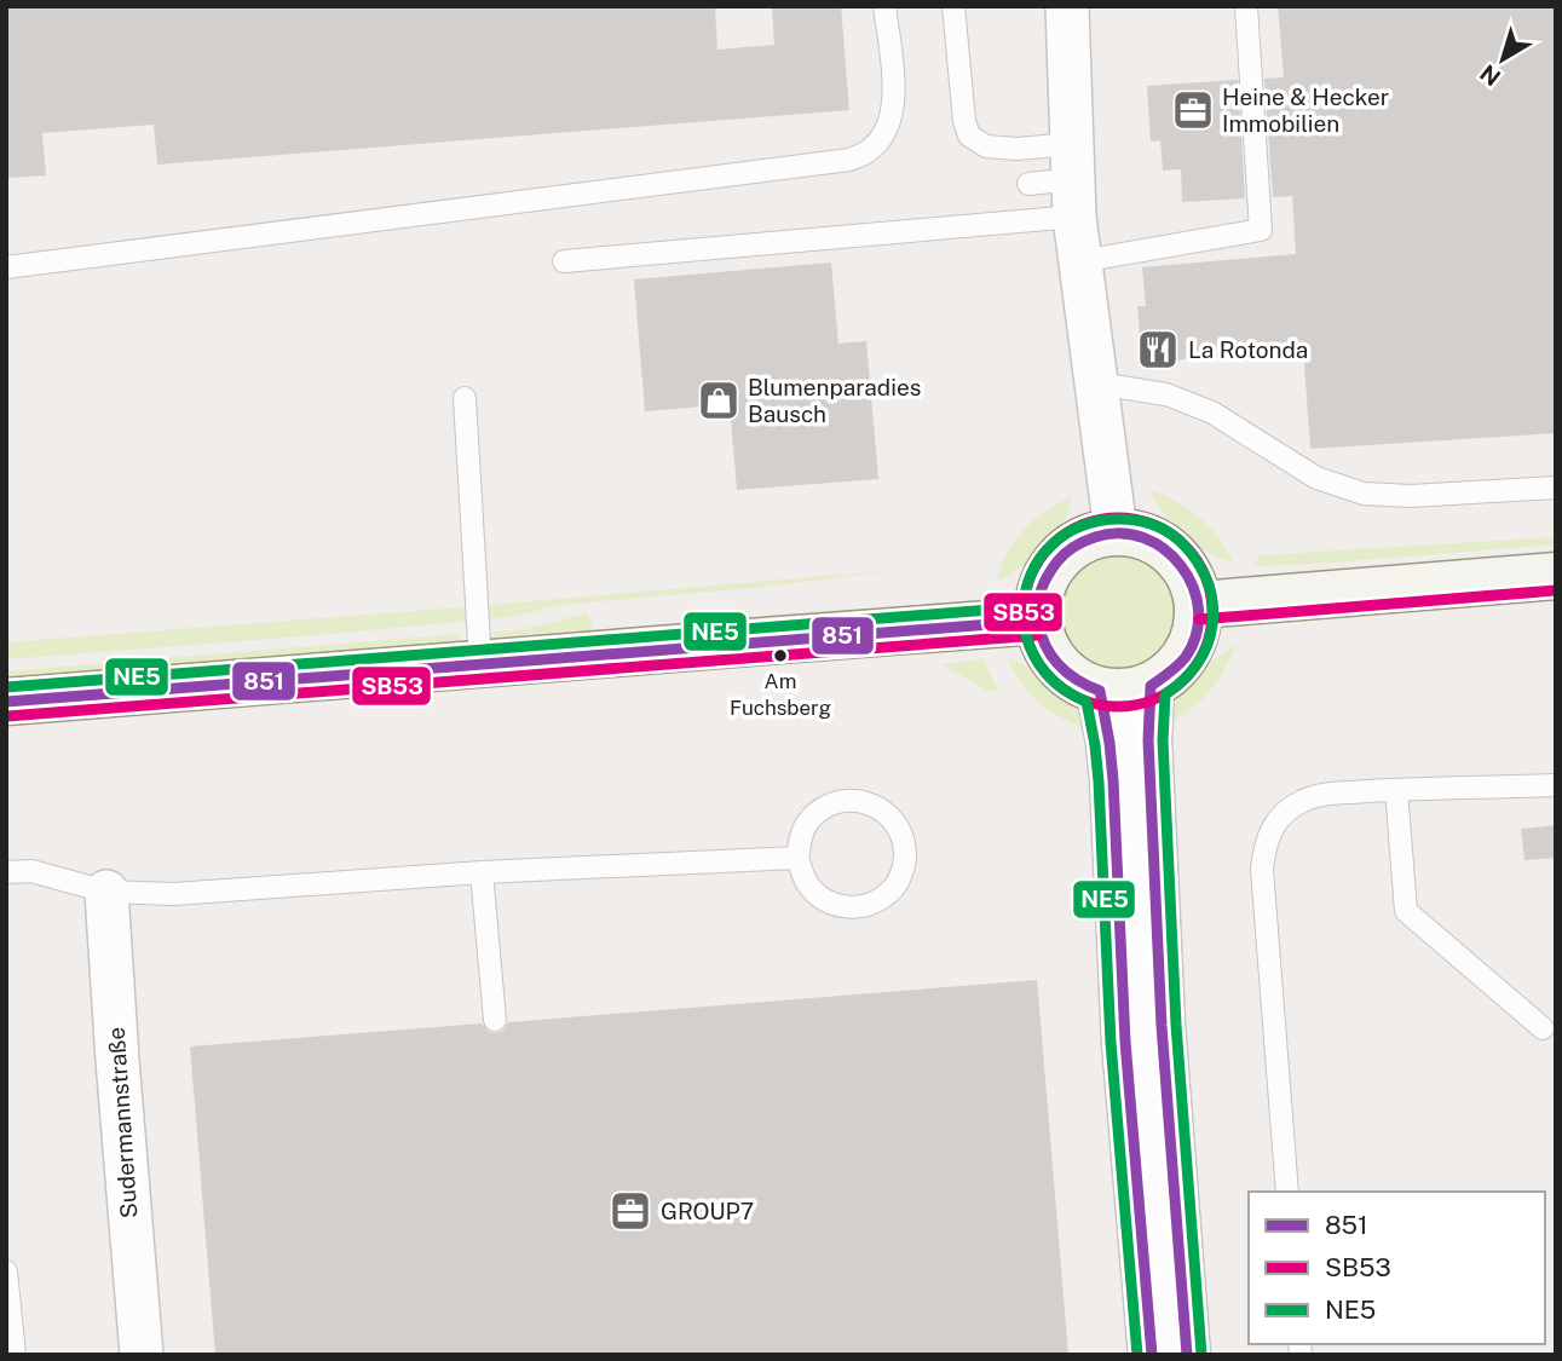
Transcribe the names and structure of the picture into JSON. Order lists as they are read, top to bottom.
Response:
{
  "streets": {
    "street": ["Sudermannstraße"]
  },
  "places": {
    "office": ["Heine & Hecker Immobilien", "GROUP7"],
    "restaurant": ["La Rotonda"],
    "shop": ["Blumenparadies Bausch"],
    "other": ["Am Fuchsberg"]
  },
  "lines": ["transit line SB53", "transit line NE5", "transit line 851"],
  "legend": ["851", "SB53", "NE5"],
  "north": "bottom left"
}
